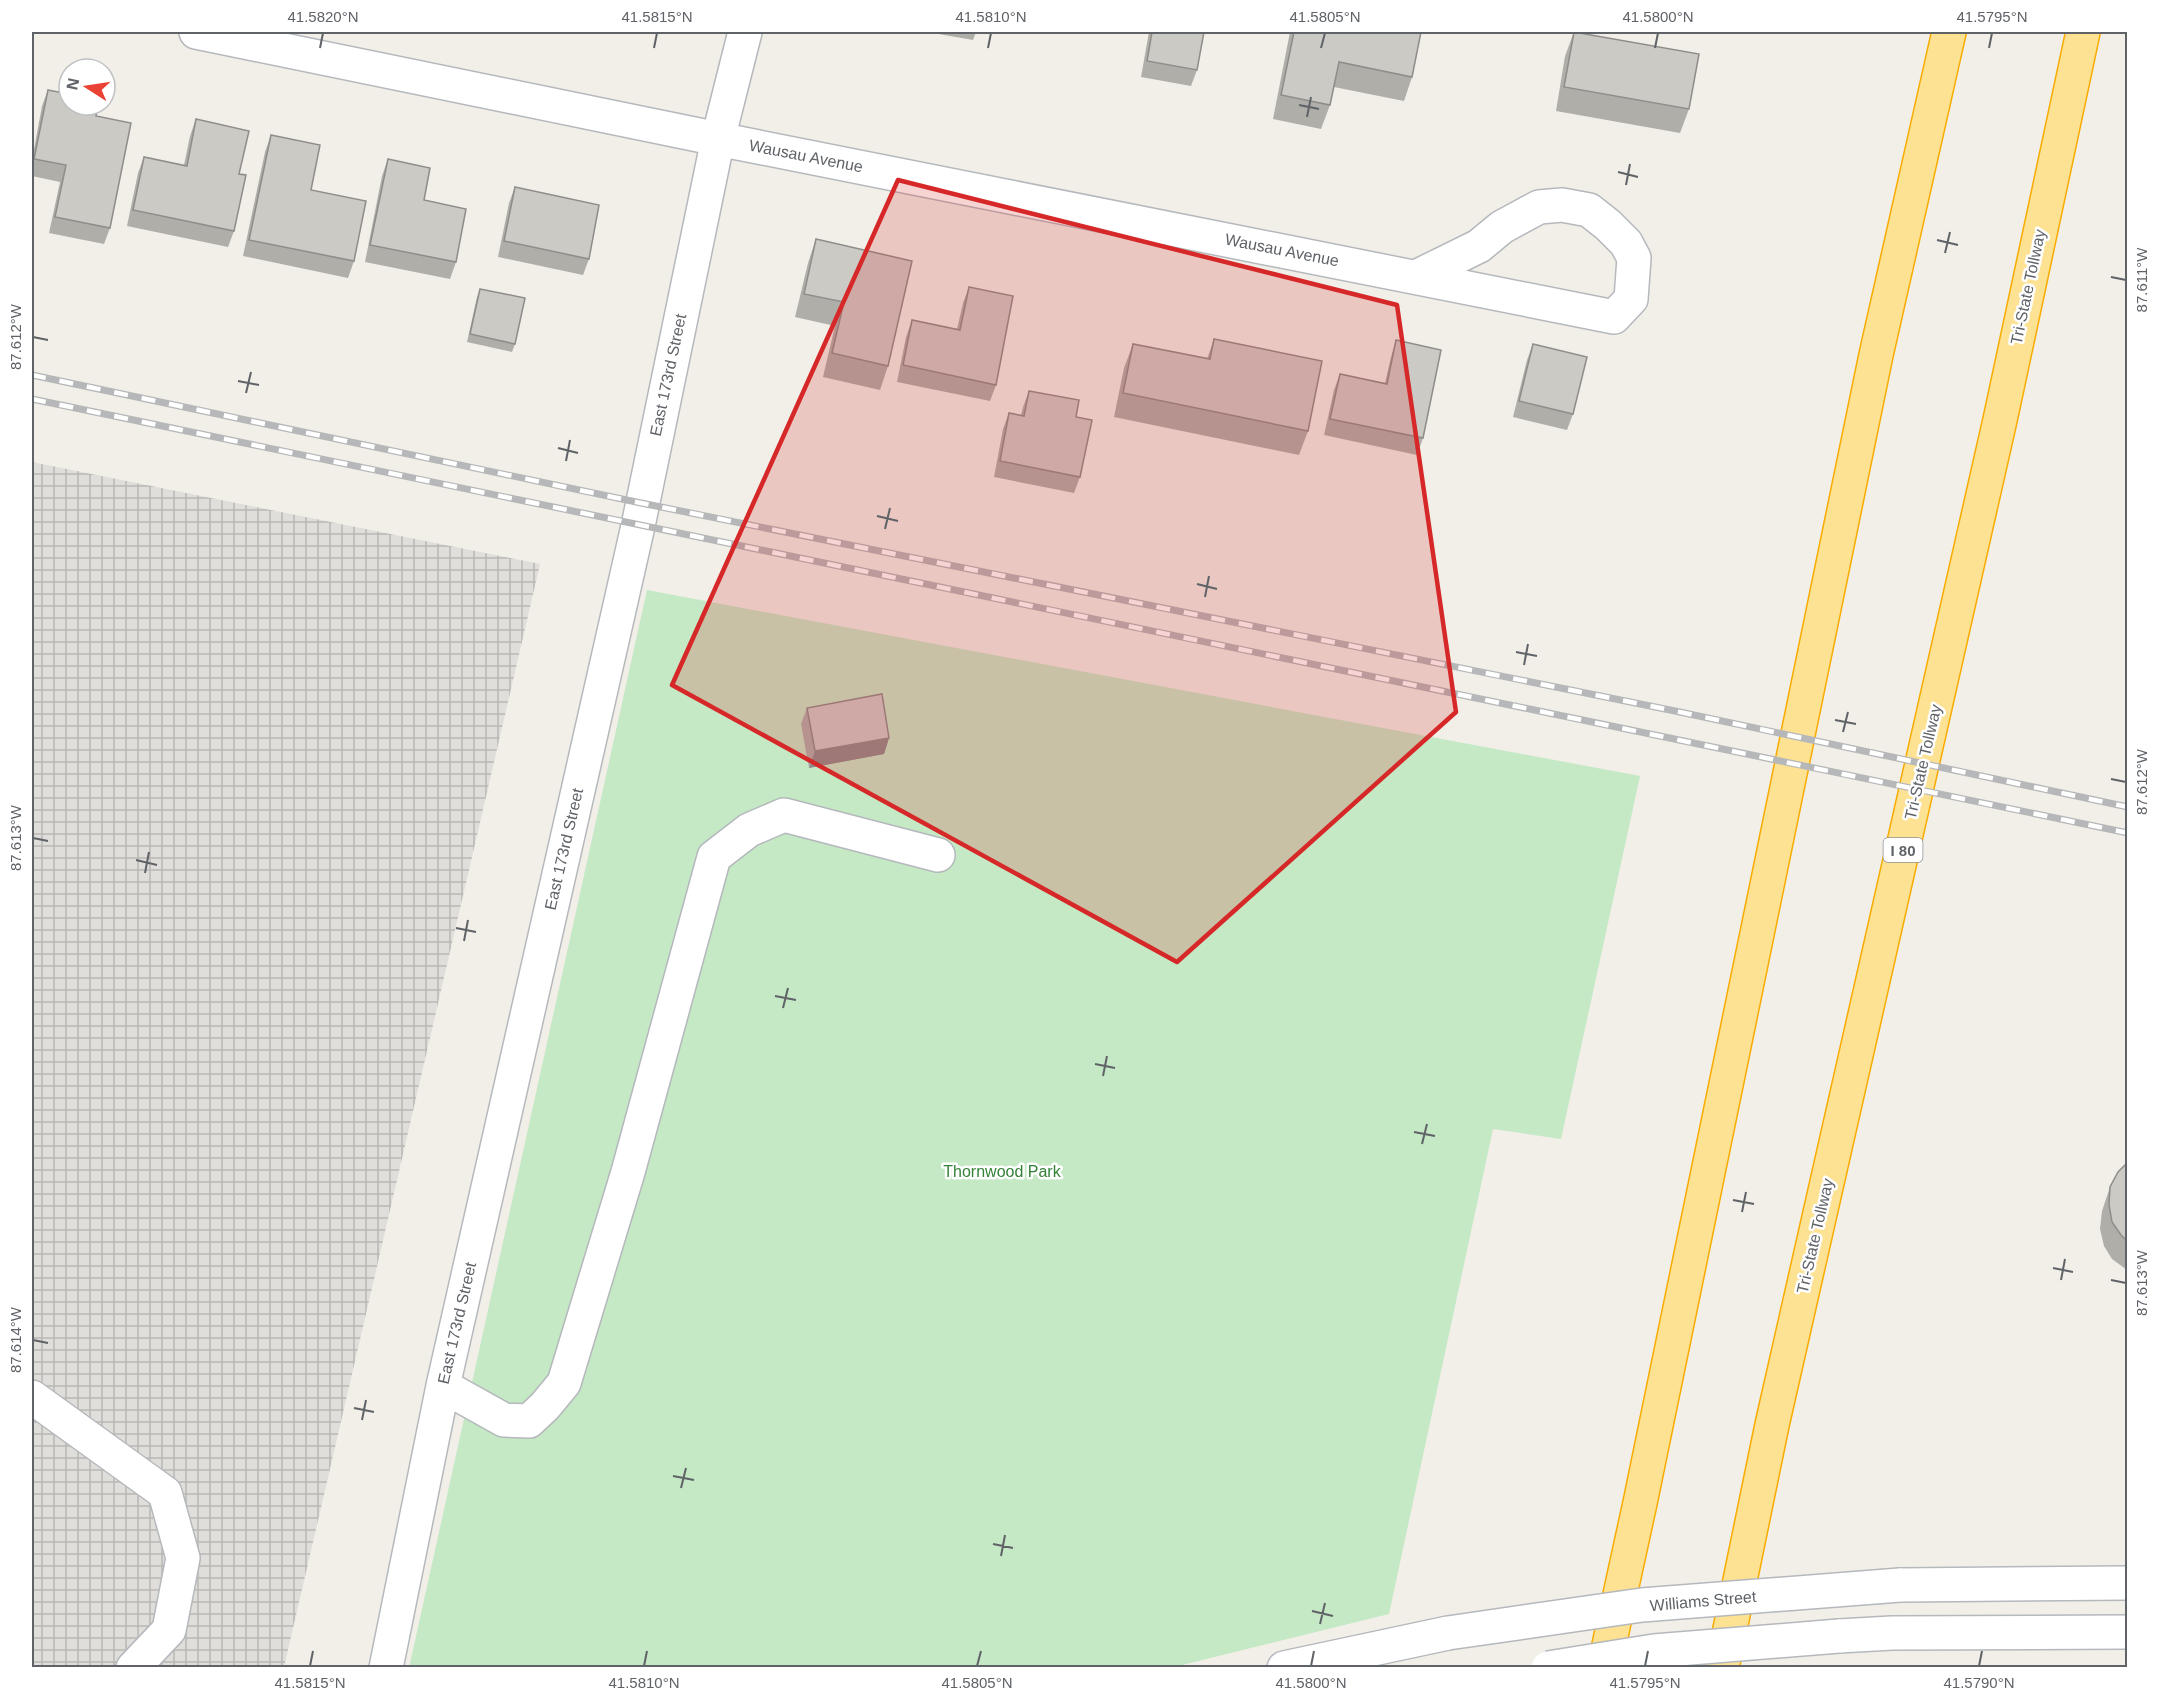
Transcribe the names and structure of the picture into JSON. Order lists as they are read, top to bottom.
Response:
{
  "streets": {
    "highway": ["Tri-State Tollway", "I 80"],
    "street": ["Wausau Avenue", "East 173rd Street", "Williams Street"]
  },
  "crossings": [
    ["Wausau Avenue", "East 173rd Street"]
  ],
  "parks": ["Thornwood Park"],
  "north": "left",
  "coordinates": [
    "41.5820°N",
    "41.5815°N",
    "41.5810°N",
    "41.5805°N",
    "41.5800°N",
    "41.5795°N",
    "87.611°W",
    "87.612°W",
    "87.613°W",
    "87.614°W",
    "41.5790°N"
  ]
}
